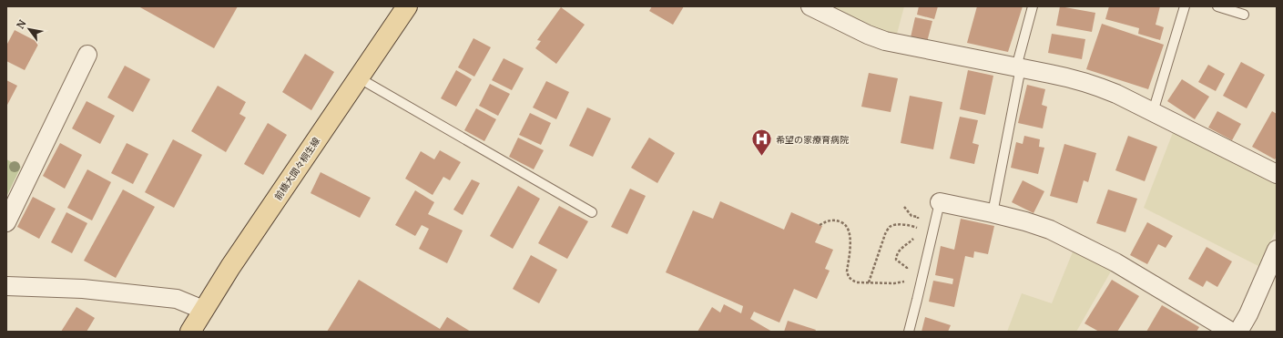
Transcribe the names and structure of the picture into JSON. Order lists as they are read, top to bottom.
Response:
{
  "streets": {
    "main road": ["前橋大間々桐生線"]
  },
  "places": {
    "hospital": ["希望の家療育病院"]
  },
  "north": "top left"
}
